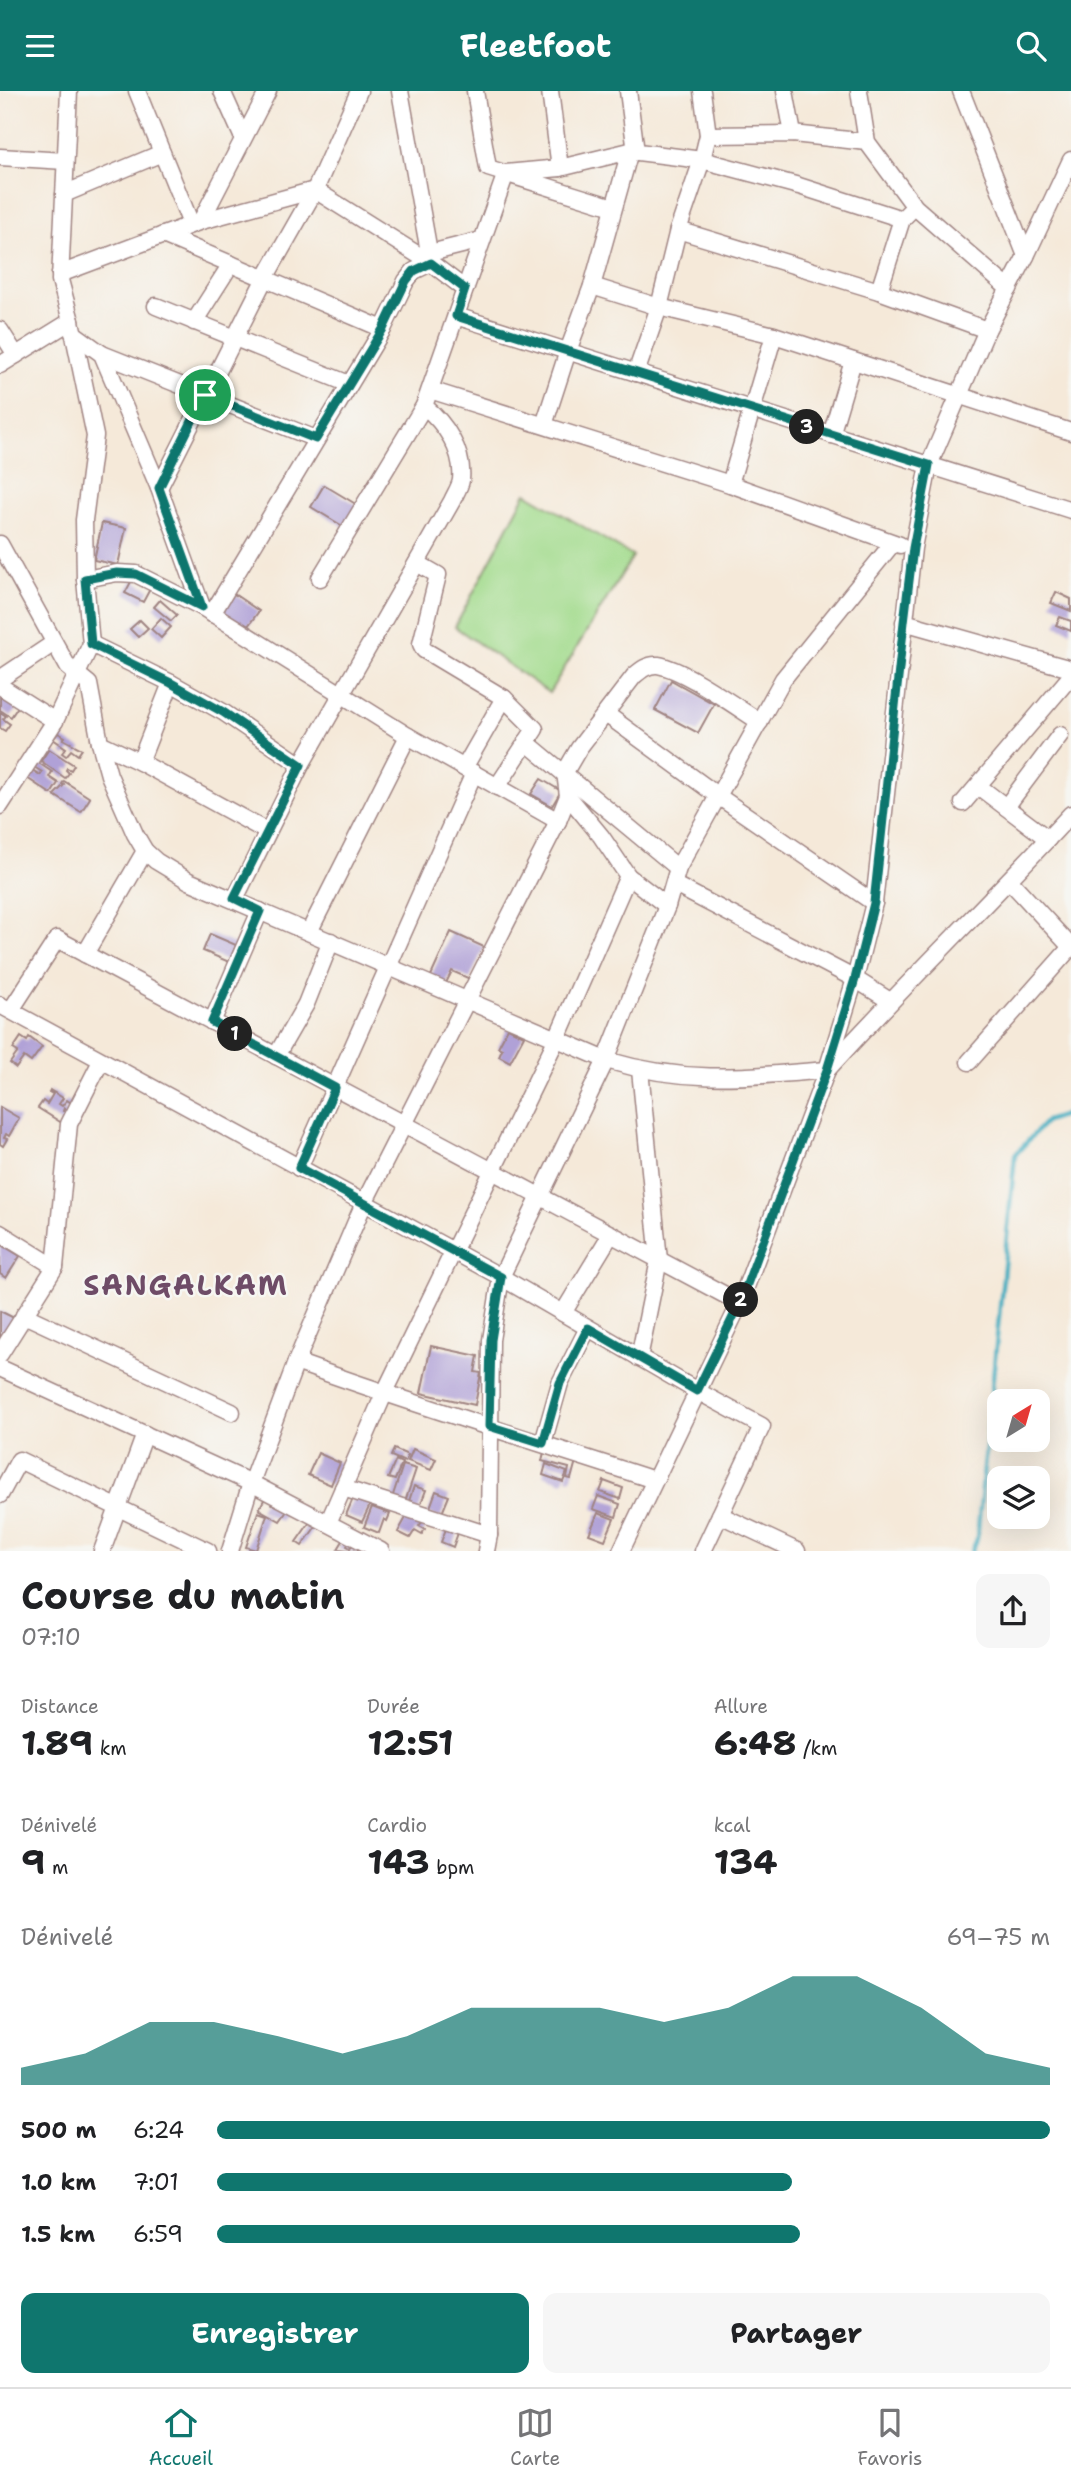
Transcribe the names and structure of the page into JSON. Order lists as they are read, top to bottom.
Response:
{
  "districts": ["SANGALKAM"],
  "north": "top right",
  "page": {
    "header": "Fleetfoot",
    "pins": ["3", "1", "2"],
    "heading": ["Course du matin", "07:10"],
    "stats": [
      ["Distance", "1.89 km"],
      ["Durée", "12:51"],
      ["Allure", "6:48 /km"],
      ["Dénivelé", "9 m"],
      ["Cardio", "143 bpm"],
      ["kcal", "134"]
    ],
    "chart": ["Dénivelé", "69–75 m"],
    "list": [
      {
        "name": "500 m",
        "note": "6:24"
      },
      {
        "name": "1.0 km",
        "note": "7:01"
      },
      {
        "name": "1.5 km",
        "note": "6:59"
      }
    ],
    "buttons": ["Enregistrer", "Partager"],
    "tabs": ["Accueil", "Carte", "Favoris"]
  }
}
